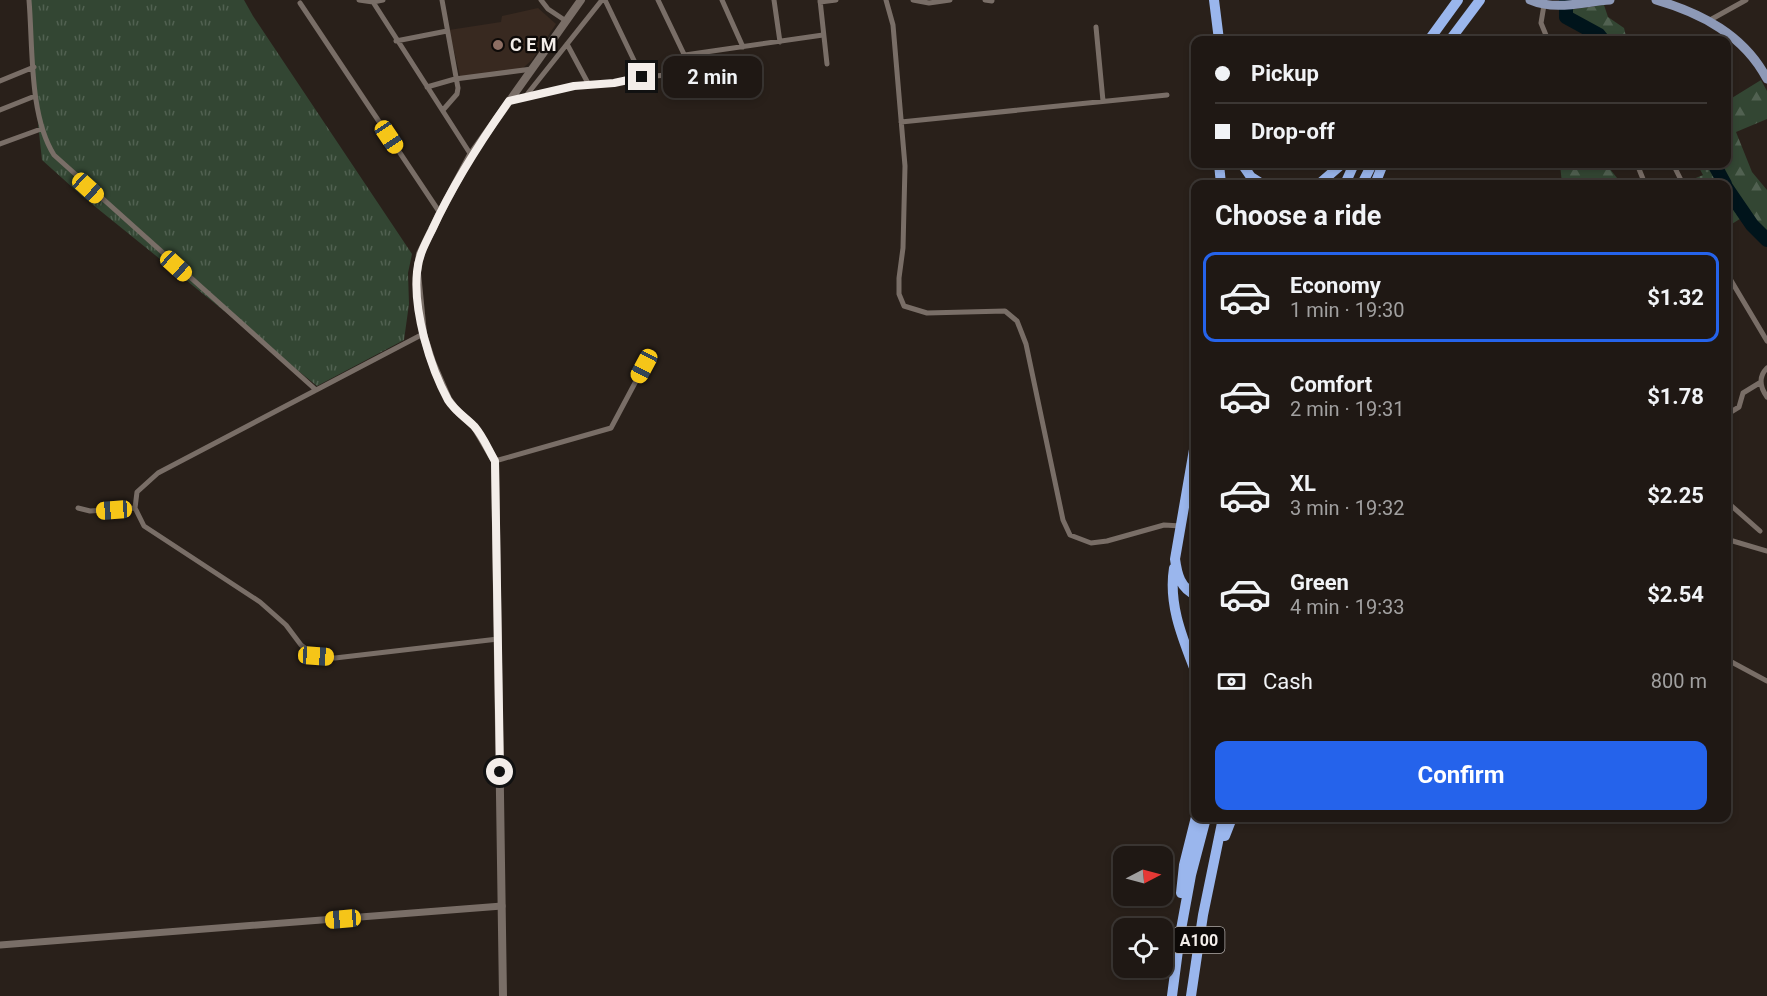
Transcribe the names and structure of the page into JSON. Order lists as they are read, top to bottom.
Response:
{
  "streets": {
    "highway": ["A100"]
  },
  "places": ["C E M"],
  "north": "right",
  "page": {
    "banner": ["Pickup", "Drop-off"],
    "bubble": "2 min",
    "heading": "Choose a ride",
    "list": [
      {
        "name": "Economy",
        "note": "1 min · 19:30",
        "value": "$1.32"
      },
      {
        "name": "Comfort",
        "note": "2 min · 19:31",
        "value": "$1.78"
      },
      {
        "name": "XL",
        "note": "3 min · 19:32",
        "value": "$2.25"
      },
      {
        "name": "Green",
        "note": "4 min · 19:33",
        "value": "$2.54"
      }
    ],
    "pay": ["Cash", "800 m"],
    "buttons": "Confirm"
  }
}
